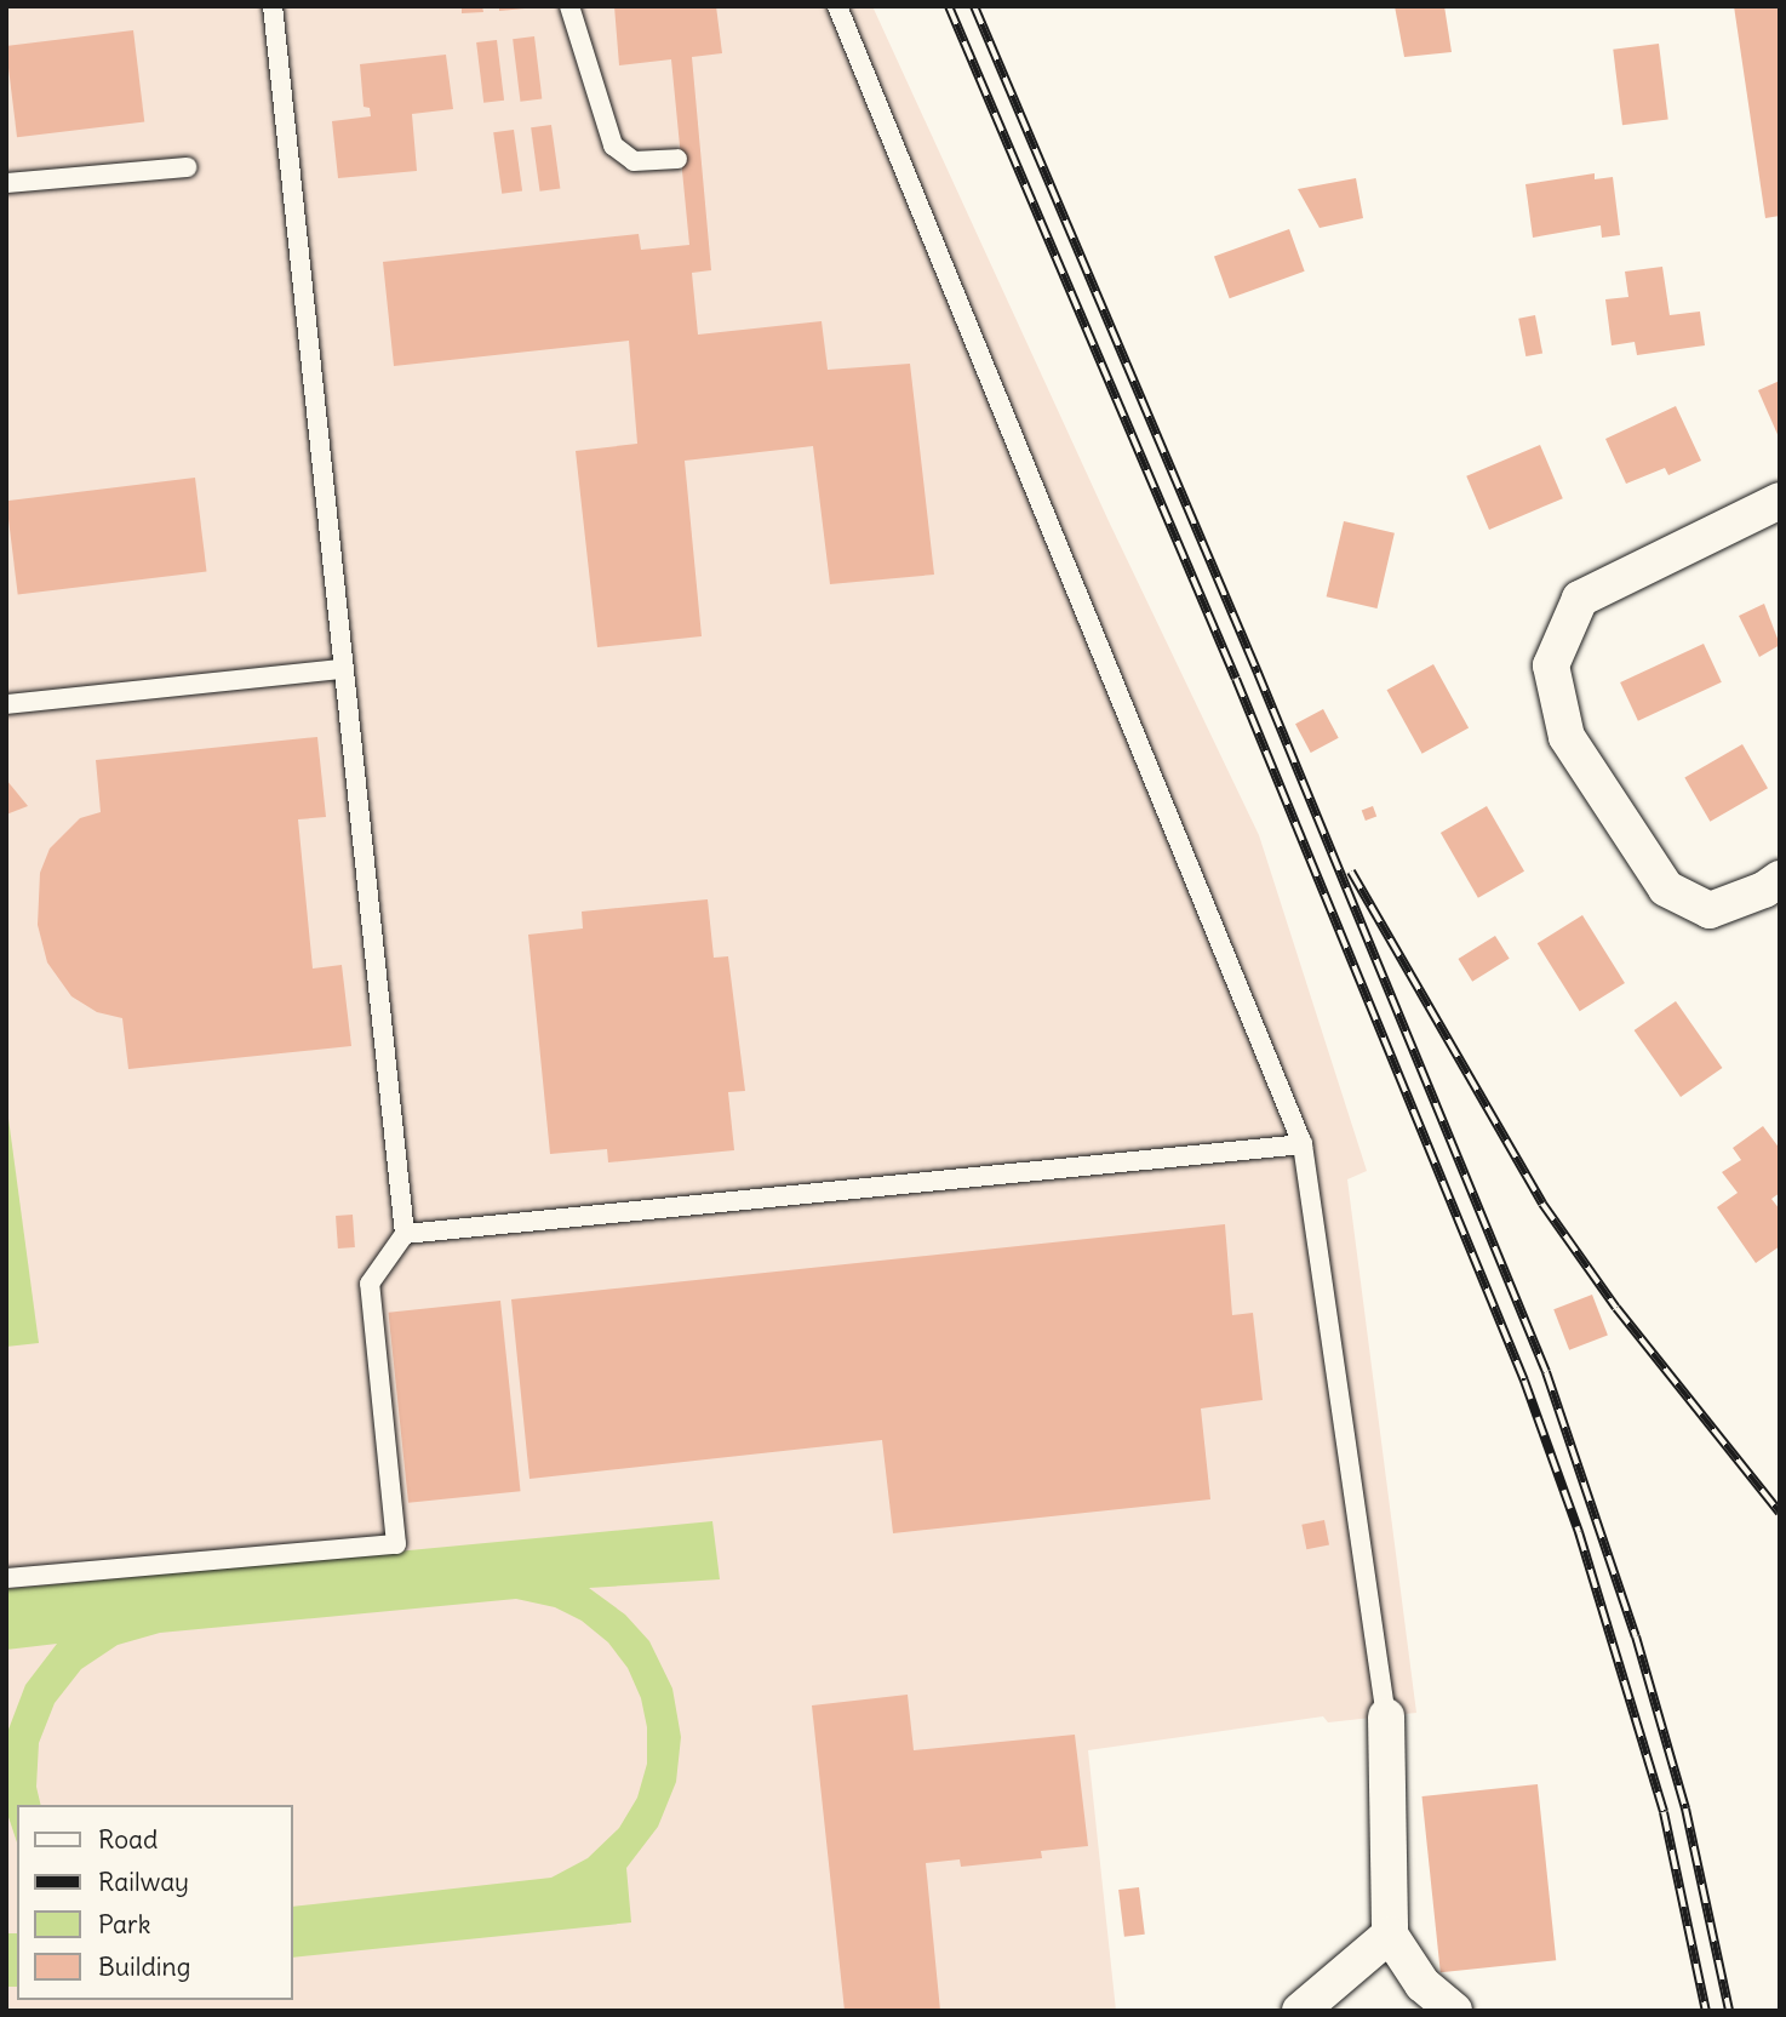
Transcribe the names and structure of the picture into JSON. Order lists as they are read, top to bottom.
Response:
{
  "legend": [
    "Road",
    "Railway",
    "Park",
    "Building"
  ]
}
